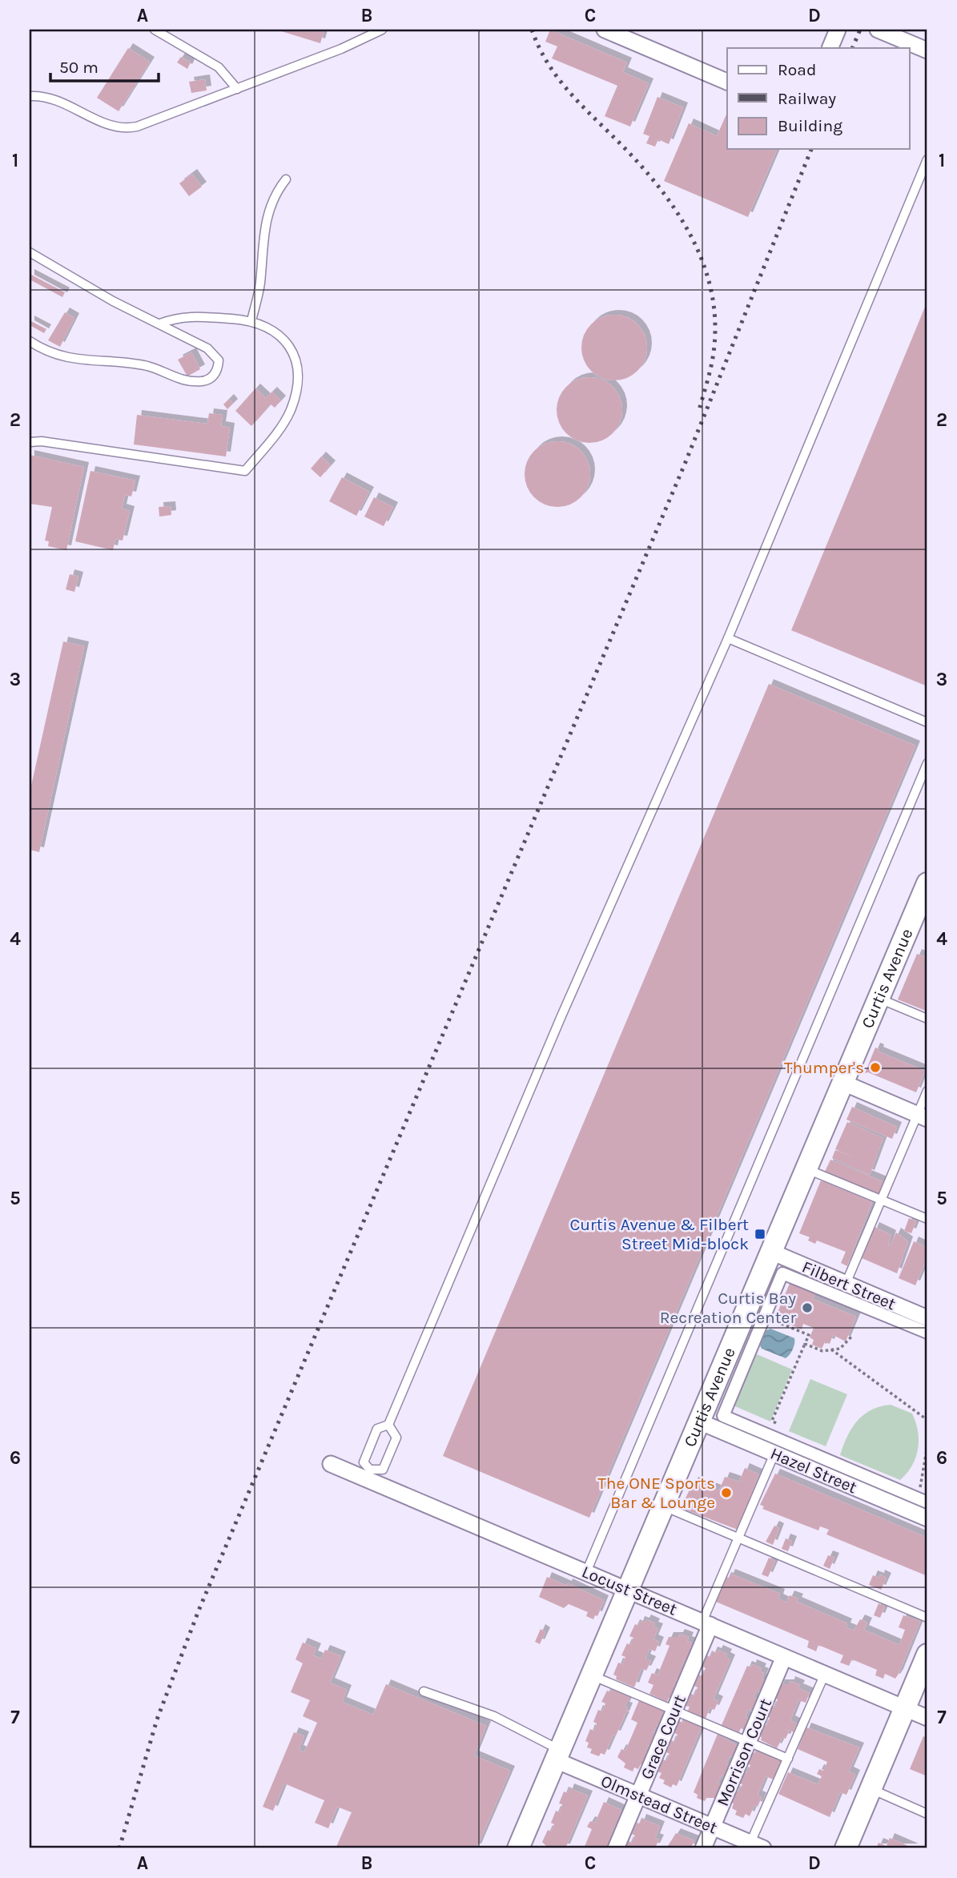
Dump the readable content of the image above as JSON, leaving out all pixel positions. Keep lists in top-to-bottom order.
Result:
{
  "streets": {
    "main road": ["Curtis Avenue"],
    "street": [
      "Filbert Street",
      "Hazel Street",
      "Locust Street",
      "Grace Court",
      "Morrison Court",
      "Olmstead Street"
    ]
  },
  "crossings": [
    ["Curtis Avenue", "Filbert Street"],
    ["Curtis Avenue", "Hazel Street"],
    ["Curtis Avenue", "Locust Street"],
    ["Curtis Avenue", "Olmstead Street"],
    ["Locust Street", "Grace Court"],
    ["Locust Street", "Morrison Court"],
    ["Grace Court", "Olmstead Street"],
    ["Morrison Court", "Olmstead Street"]
  ],
  "places": {
    "other": ["Thumper's", "Curtis Bay Recreation Center", "The ONE Sports Bar & Lounge"],
    "transit": ["Curtis Avenue & Filbert Street Mid-block"]
  },
  "legend": ["Road", "Railway", "Building"],
  "scale_bar": "50 m",
  "grid": {
    "columns": [
      "A",
      "B",
      "C",
      "D"
    ],
    "rows": [
      "1",
      "2",
      "3",
      "4",
      "5",
      "6",
      "7"
    ]
  }
}
